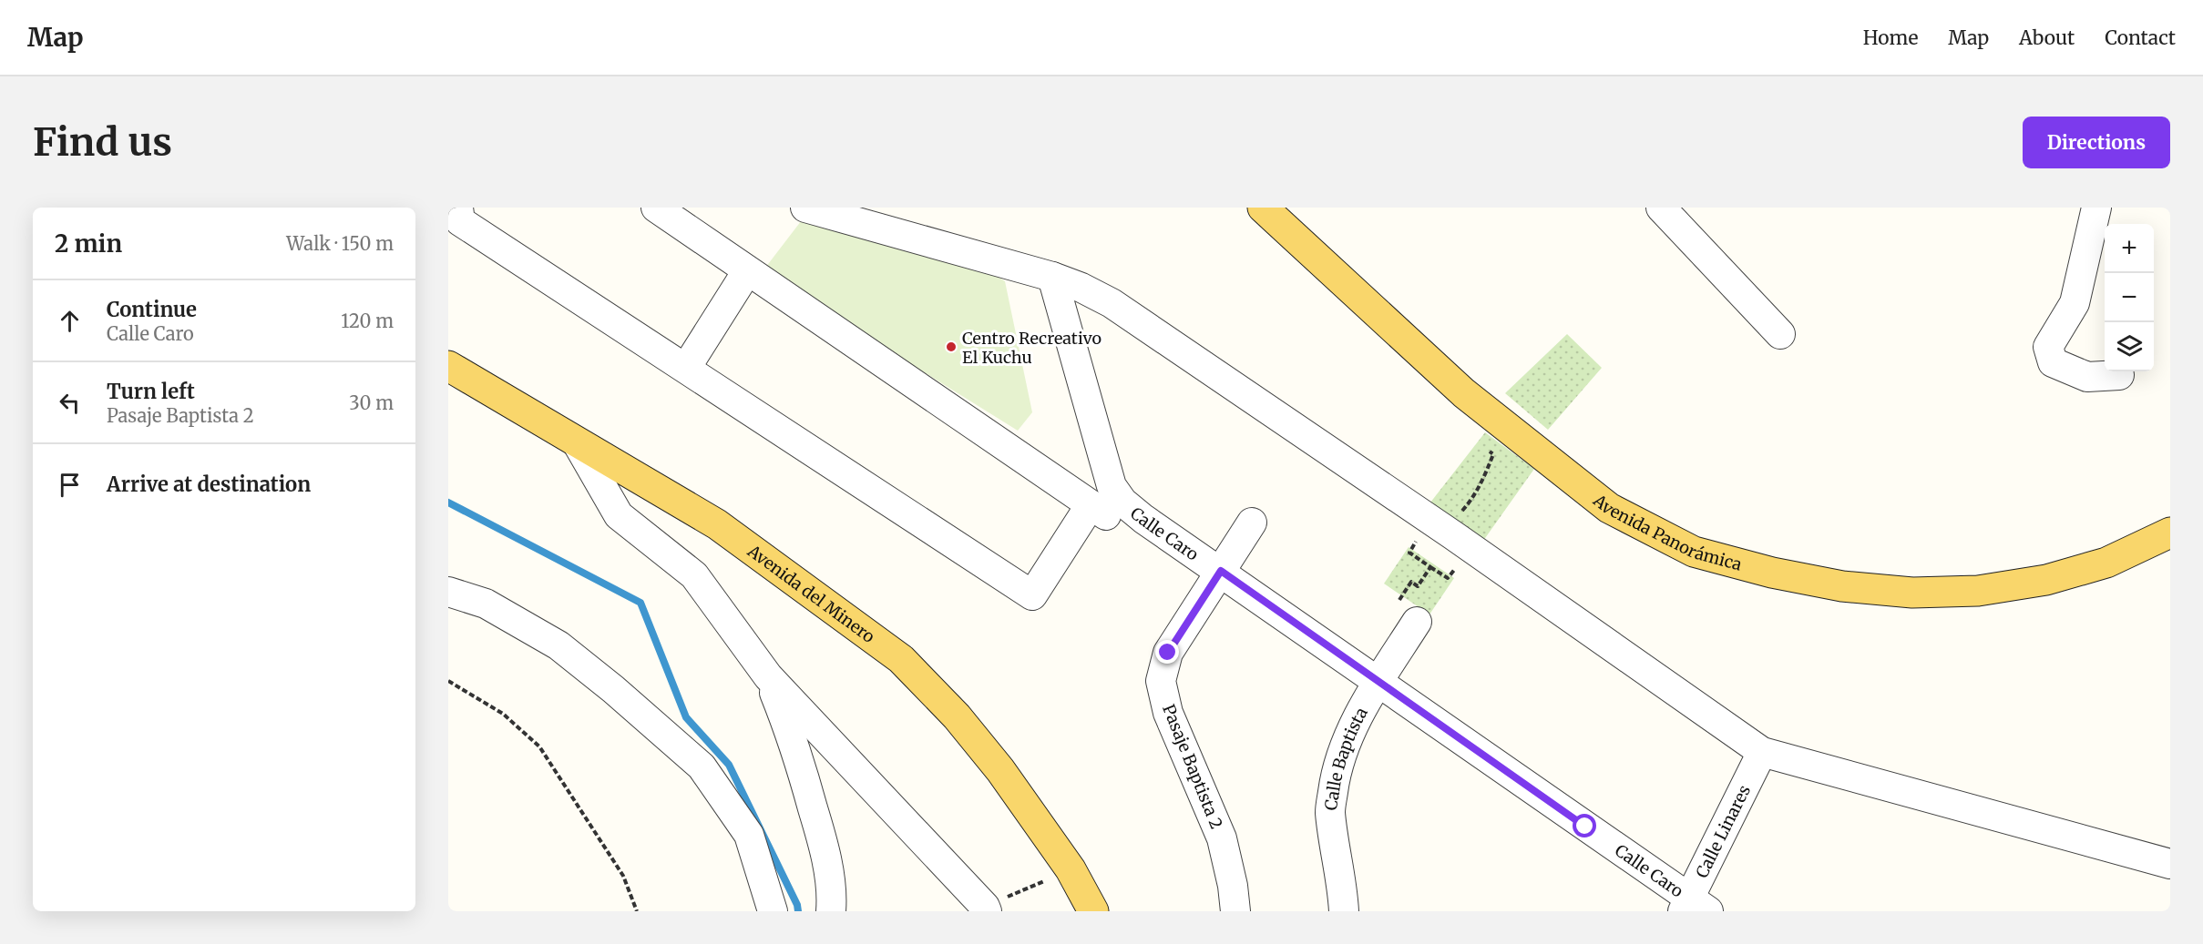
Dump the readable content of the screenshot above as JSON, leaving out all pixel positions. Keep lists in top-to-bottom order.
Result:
{
  "streets": {
    "main road": ["Avenida Panorámica", "Avenida del Minero"],
    "street": [
      "Calle Caro",
      "Calle Baptista",
      "Pasaje Baptista 2",
      "Calle Linares"
    ]
  },
  "crossings": [
    ["Calle Caro", "Calle Baptista"],
    ["Calle Caro", "Pasaje Baptista 2"],
    ["Calle Caro", "Calle Linares"]
  ],
  "places": ["Centro Recreativo El Kuchu"],
  "page": {
    "header": "Map",
    "nav": [
      "Home",
      "Map",
      "About",
      "Contact"
    ],
    "buttons": "Directions",
    "title": "Find us",
    "heading": ["2 min", "Walk · 150 m"],
    "map_buttons": ["+", "−"],
    "list": [
      ["Continue", "Calle Caro", "120 m"],
      ["Turn left", "Pasaje Baptista 2", "30 m"],
      "Arrive at destination"
    ]
  }
}
